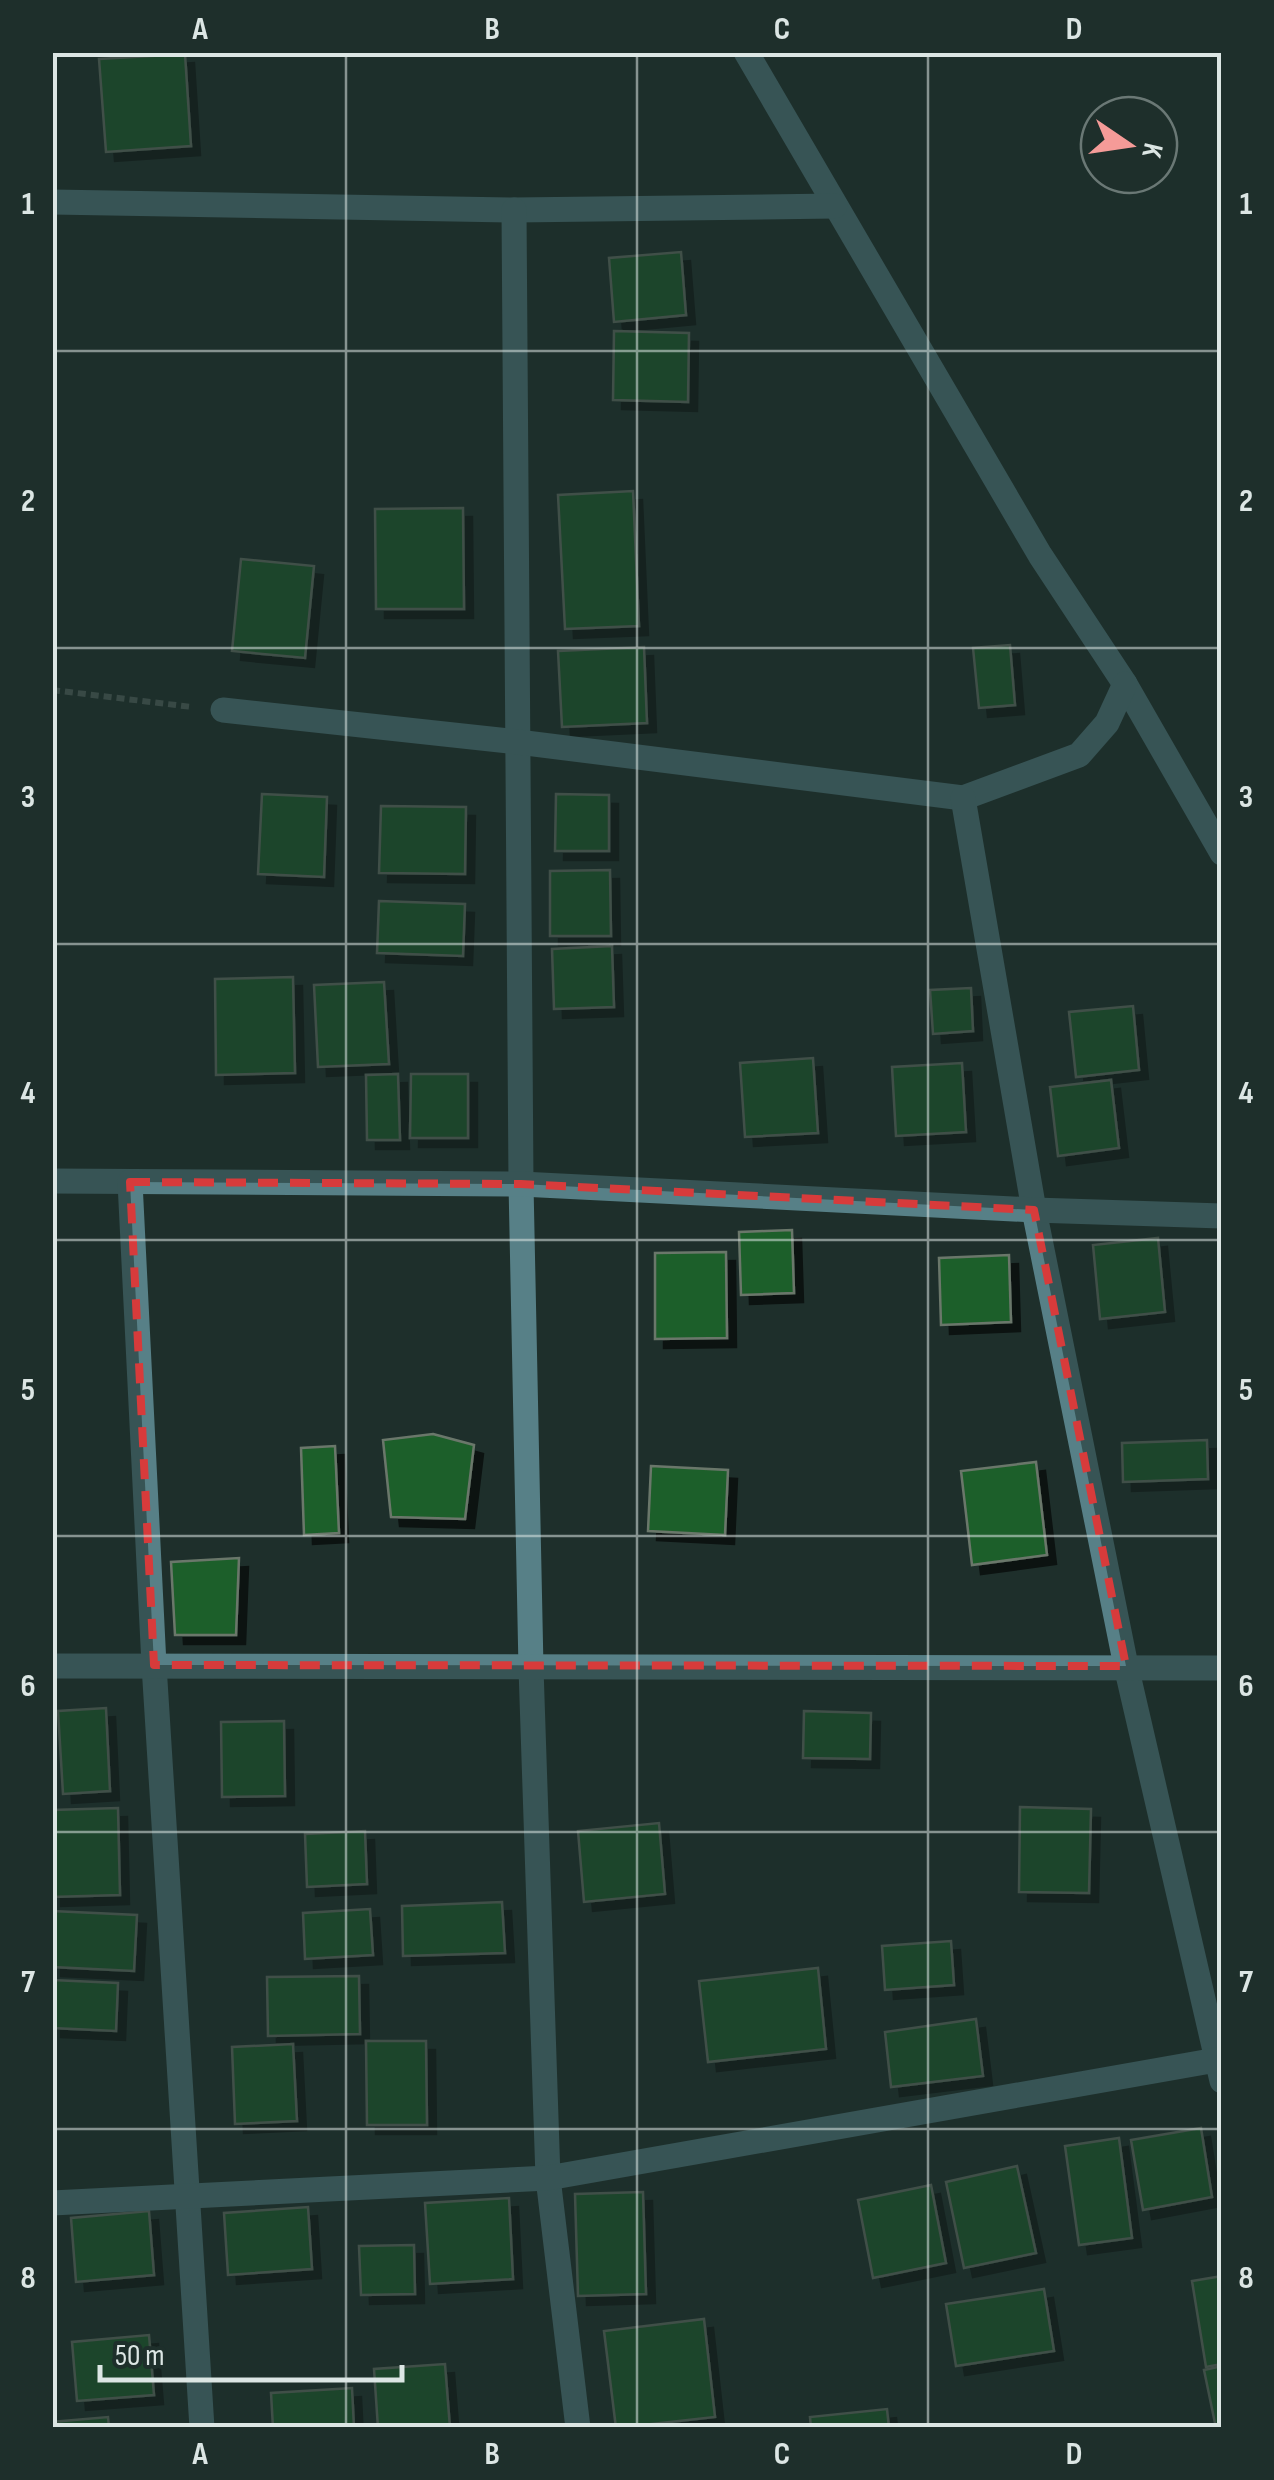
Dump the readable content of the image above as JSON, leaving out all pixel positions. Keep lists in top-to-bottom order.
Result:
{
  "scale_bar": "50 m",
  "north": "right",
  "grid": {
    "columns": [
      "A",
      "B",
      "C",
      "D"
    ],
    "rows": [
      "1",
      "2",
      "3",
      "4",
      "5",
      "6",
      "7",
      "8"
    ]
  }
}
